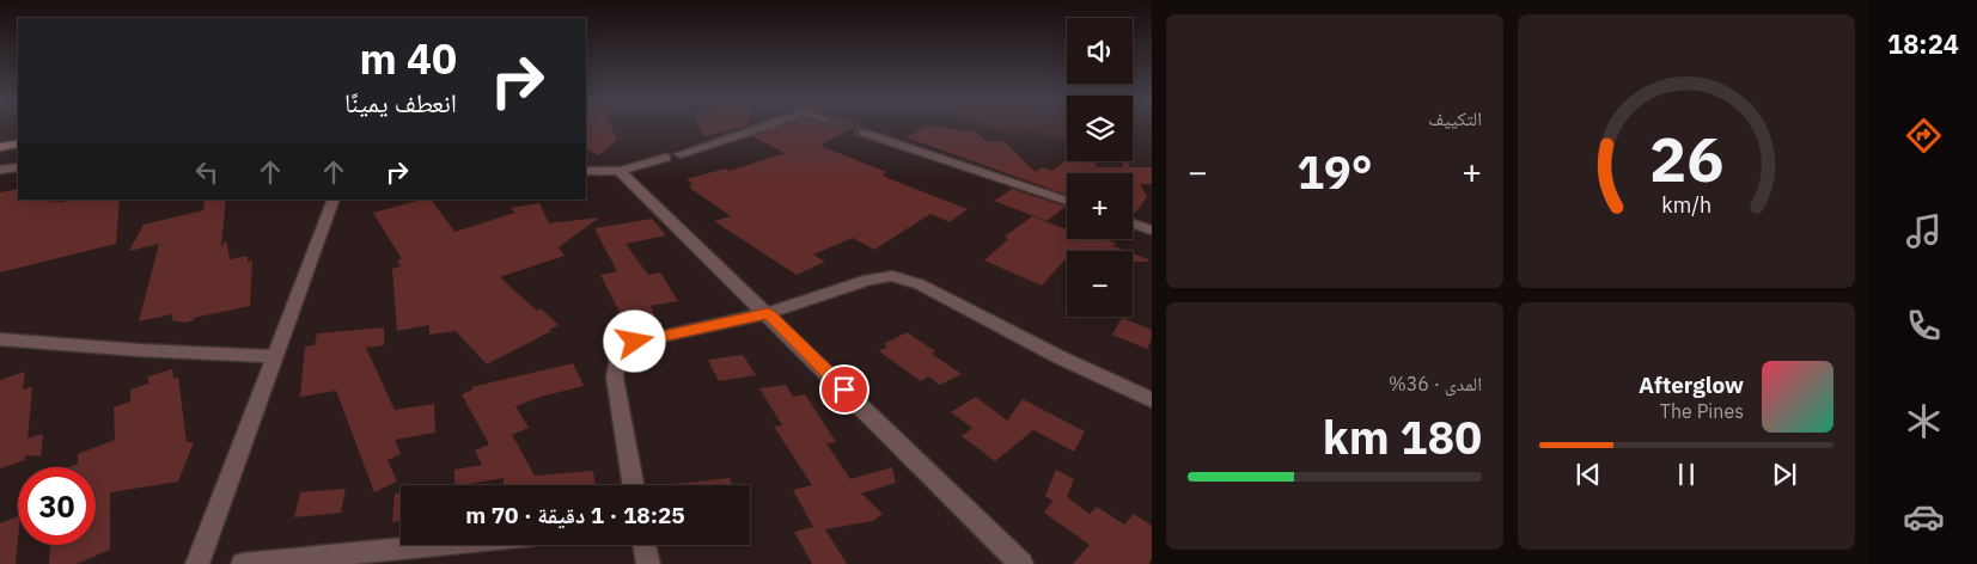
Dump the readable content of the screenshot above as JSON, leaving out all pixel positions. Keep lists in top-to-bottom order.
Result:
{
  "page": {
    "tabs": "18:24",
    "tile": [
      "التكييف",
      ["المدى · 36%", "180 km"]
    ],
    "map_buttons": ["+", "−"],
    "turn": ["40 m", "انعطف يمينًا"],
    "heat": ["−", "19°", "+"],
    "song": ["Afterglow", "The Pines"],
    "limit": "30",
    "trip": "18:25 · 1 دقيقة · 70 m",
    "gauge": ["26", "km/h"]
  }
}
